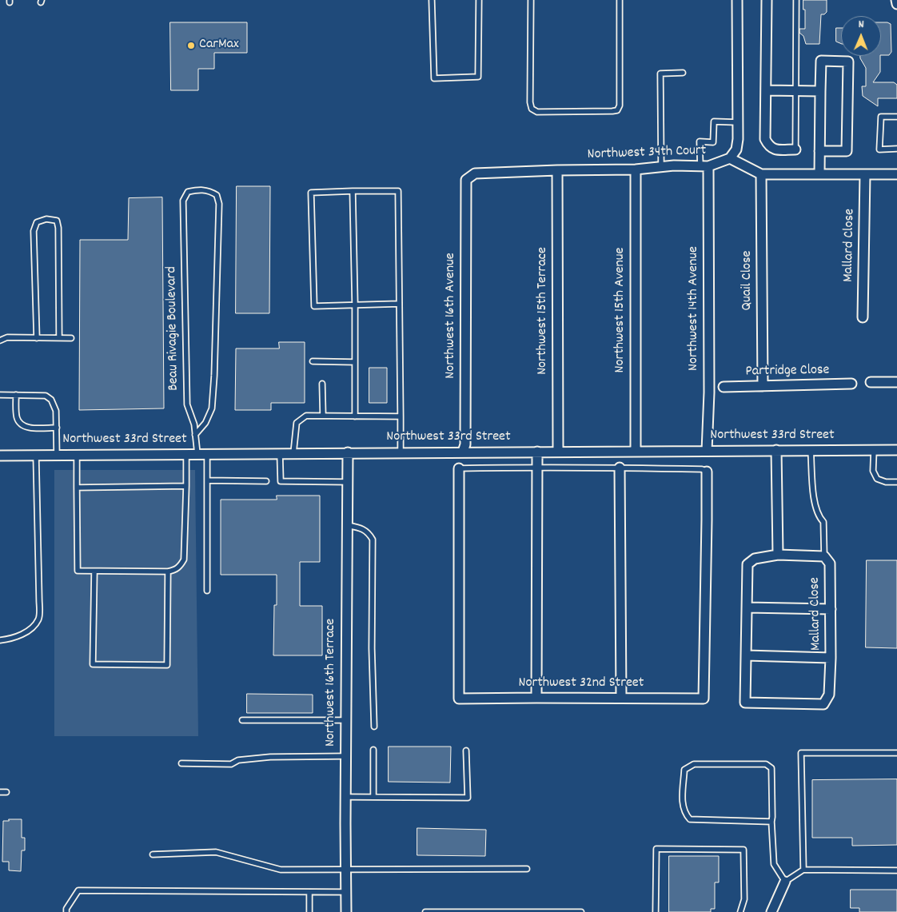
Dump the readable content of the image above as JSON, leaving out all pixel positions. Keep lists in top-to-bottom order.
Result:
{
  "streets": {
    "street": [
      "Northwest 34th Court",
      "Mallard Close",
      "Quail Close",
      "Northwest 14th Avenue",
      "Northwest 15th Avenue",
      "Northwest 15th Terrace",
      "Northwest 16th Avenue",
      "Partridge Close",
      "Northwest 33rd Street",
      "Northwest 16th Terrace",
      "Northwest 32nd Street"
    ],
    "lane": ["Beau Rivagie Boulevard"]
  },
  "crossings": [
    ["Northwest 34th Court", "Northwest 14th Avenue"],
    ["Northwest 34th Court", "Northwest 15th Avenue"],
    ["Northwest 34th Court", "Northwest 15th Terrace"],
    ["Northwest 34th Court", "Northwest 16th Avenue"],
    ["Quail Close", "Partridge Close"],
    ["Northwest 14th Avenue", "Northwest 33rd Street"],
    ["Northwest 15th Avenue", "Northwest 33rd Street"],
    ["Northwest 15th Terrace", "Northwest 33rd Street"],
    ["Northwest 16th Avenue", "Northwest 33rd Street"],
    ["Beau Rivagie Boulevard", "Northwest 33rd Street"],
    ["Northwest 33rd Street", "Northwest 16th Terrace"]
  ],
  "places": ["CarMax"],
  "north": "top"
}
